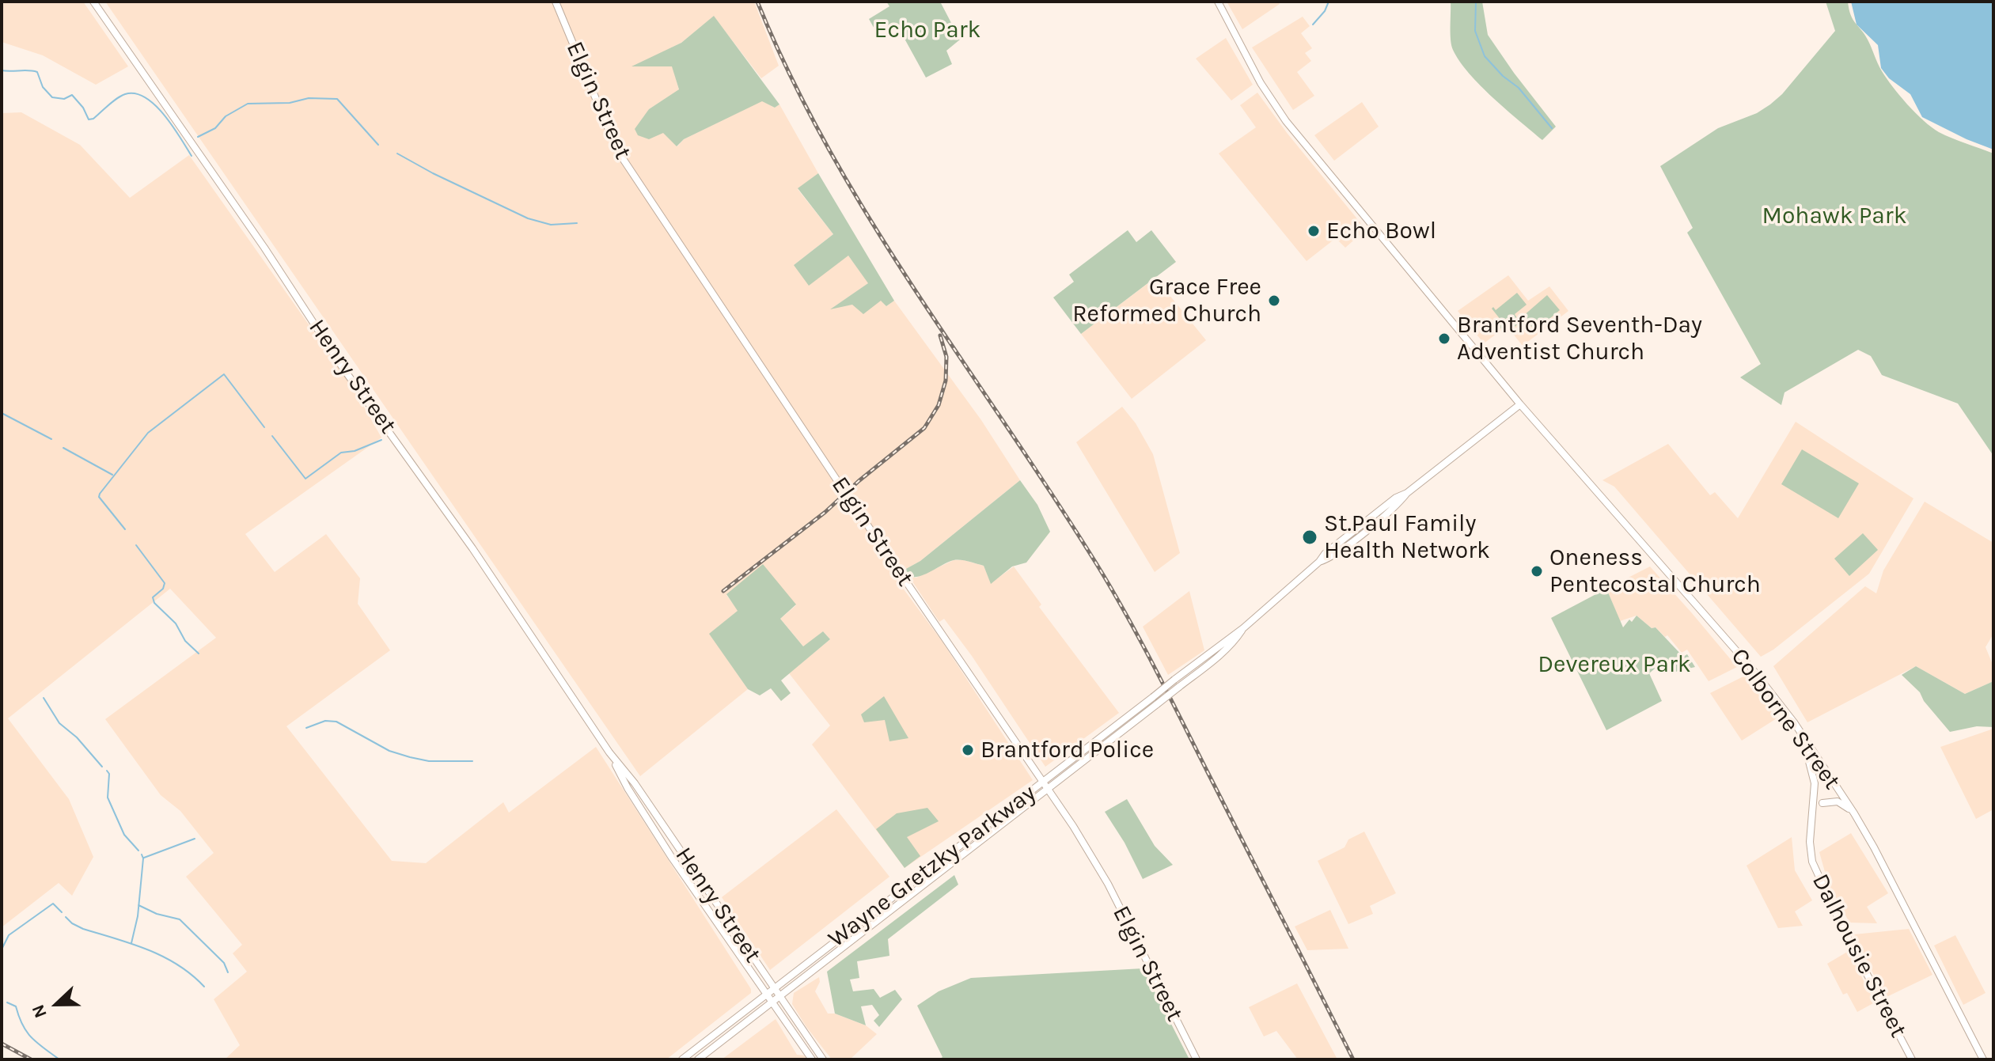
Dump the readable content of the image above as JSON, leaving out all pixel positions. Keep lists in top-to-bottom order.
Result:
{
  "streets": {
    "main road": [
      "Elgin Street",
      "Henry Street",
      "Colborne Street",
      "Wayne Gretzky Parkway",
      "Dalhousie Street"
    ]
  },
  "crossings": [
    ["Elgin Street", "Wayne Gretzky Parkway"],
    ["Henry Street", "Wayne Gretzky Parkway"],
    ["Colborne Street", "Wayne Gretzky Parkway"],
    ["Colborne Street", "Dalhousie Street"]
  ],
  "parks": ["Echo Park", "Mohawk Park", "Devereux Park"],
  "places": [
    "Echo Bowl",
    "Grace Free Reformed Church",
    "Brantford Seventh-Day Adventist Church",
    "St.Paul Family Health Network",
    "Oneness Pentecostal Church",
    "Brantford Police"
  ],
  "north": "left"
}
